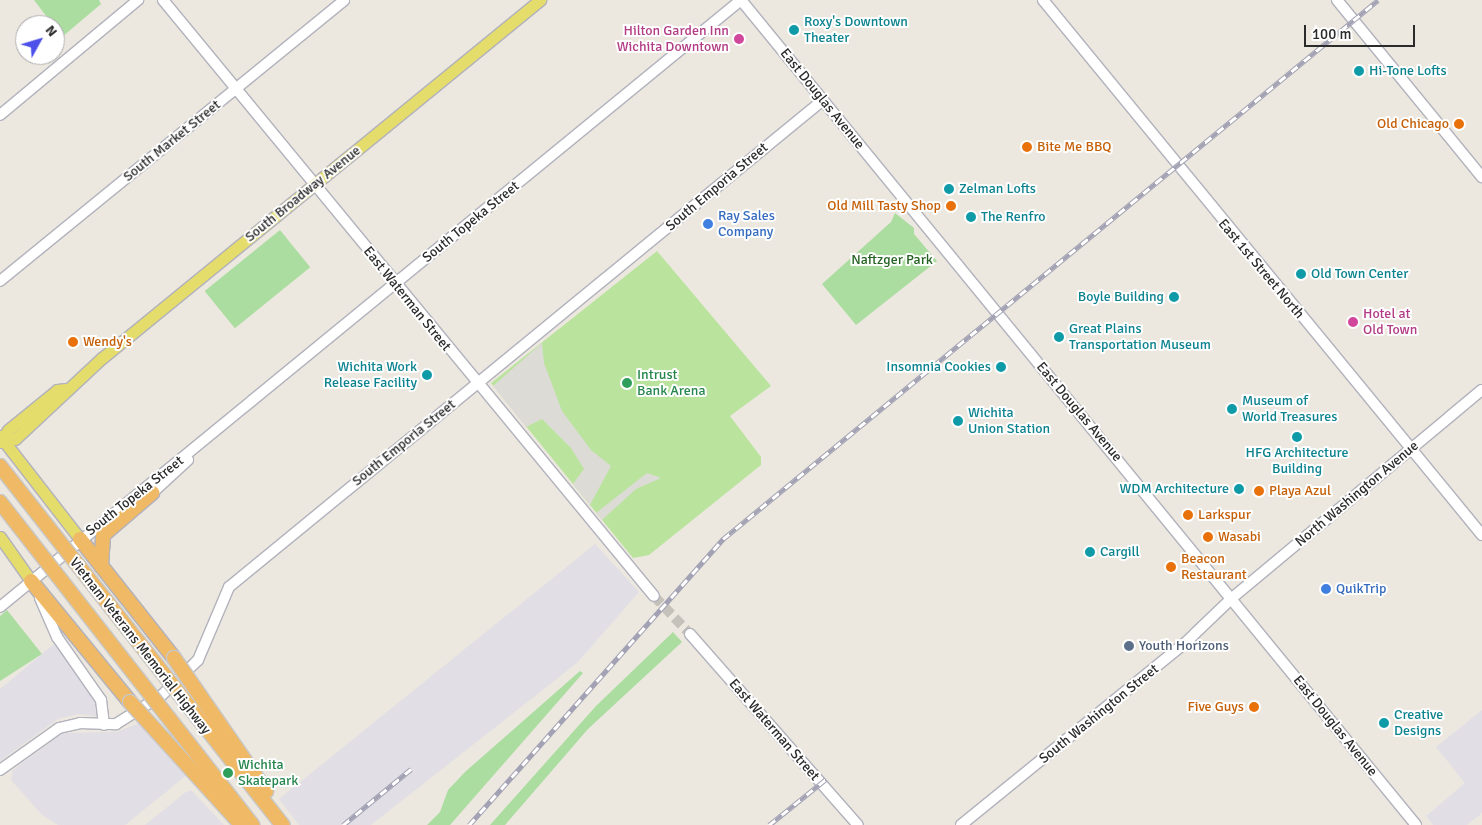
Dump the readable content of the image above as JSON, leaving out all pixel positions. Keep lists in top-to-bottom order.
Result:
{
  "streets": {
    "highway": ["Vietnam Veterans Memorial Highway"],
    "main road": ["South Broadway Avenue"],
    "street": [
      "East Douglas Avenue",
      "South Market Street",
      "South Emporia Street",
      "South Topeka Street",
      "East 1st Street North",
      "East Waterman Street",
      "North Washington Avenue",
      "South Washington Street"
    ]
  },
  "crossings": [
    ["East Douglas Avenue", "South Emporia Street"],
    ["East Douglas Avenue", "South Topeka Street"],
    ["East Douglas Avenue", "North Washington Avenue"],
    ["East Douglas Avenue", "South Washington Street"],
    ["South Market Street", "East Waterman Street"],
    ["South Emporia Street", "East Waterman Street"],
    ["South Broadway Avenue", "East Waterman Street"],
    ["South Topeka Street", "East Waterman Street"],
    ["East 1st Street North", "North Washington Avenue"],
    ["North Washington Avenue", "South Washington Street"]
  ],
  "parks": ["Naftzger Park"],
  "places": [
    "Roxy's Downtown Theater",
    "Hilton Garden Inn Wichita Downtown",
    "Hi-Tone Lofts",
    "Old Chicago",
    "Bite Me BBQ",
    "Zelman Lofts",
    "Old Mill Tasty Shop",
    "The Renfro",
    "Ray Sales Company",
    "Old Town Center",
    "Boyle Building",
    "Hotel at Old Town",
    "Great Plains Transportation Museum",
    "Wendy's",
    "Insomnia Cookies",
    "Wichita Work Release Facility",
    "Intrust Bank Arena",
    "Museum of World Treasures",
    "Wichita Union Station",
    "HFG Architecture Building",
    "WDM Architecture",
    "Playa Azul",
    "Larkspur",
    "Wasabi",
    "Cargill",
    "Beacon Restaurant",
    "QuikTrip",
    "Youth Horizons",
    "Five Guys",
    "Creative Designs",
    "Wichita Skatepark"
  ],
  "scale_bar": "100 m",
  "north": "top right"
}
